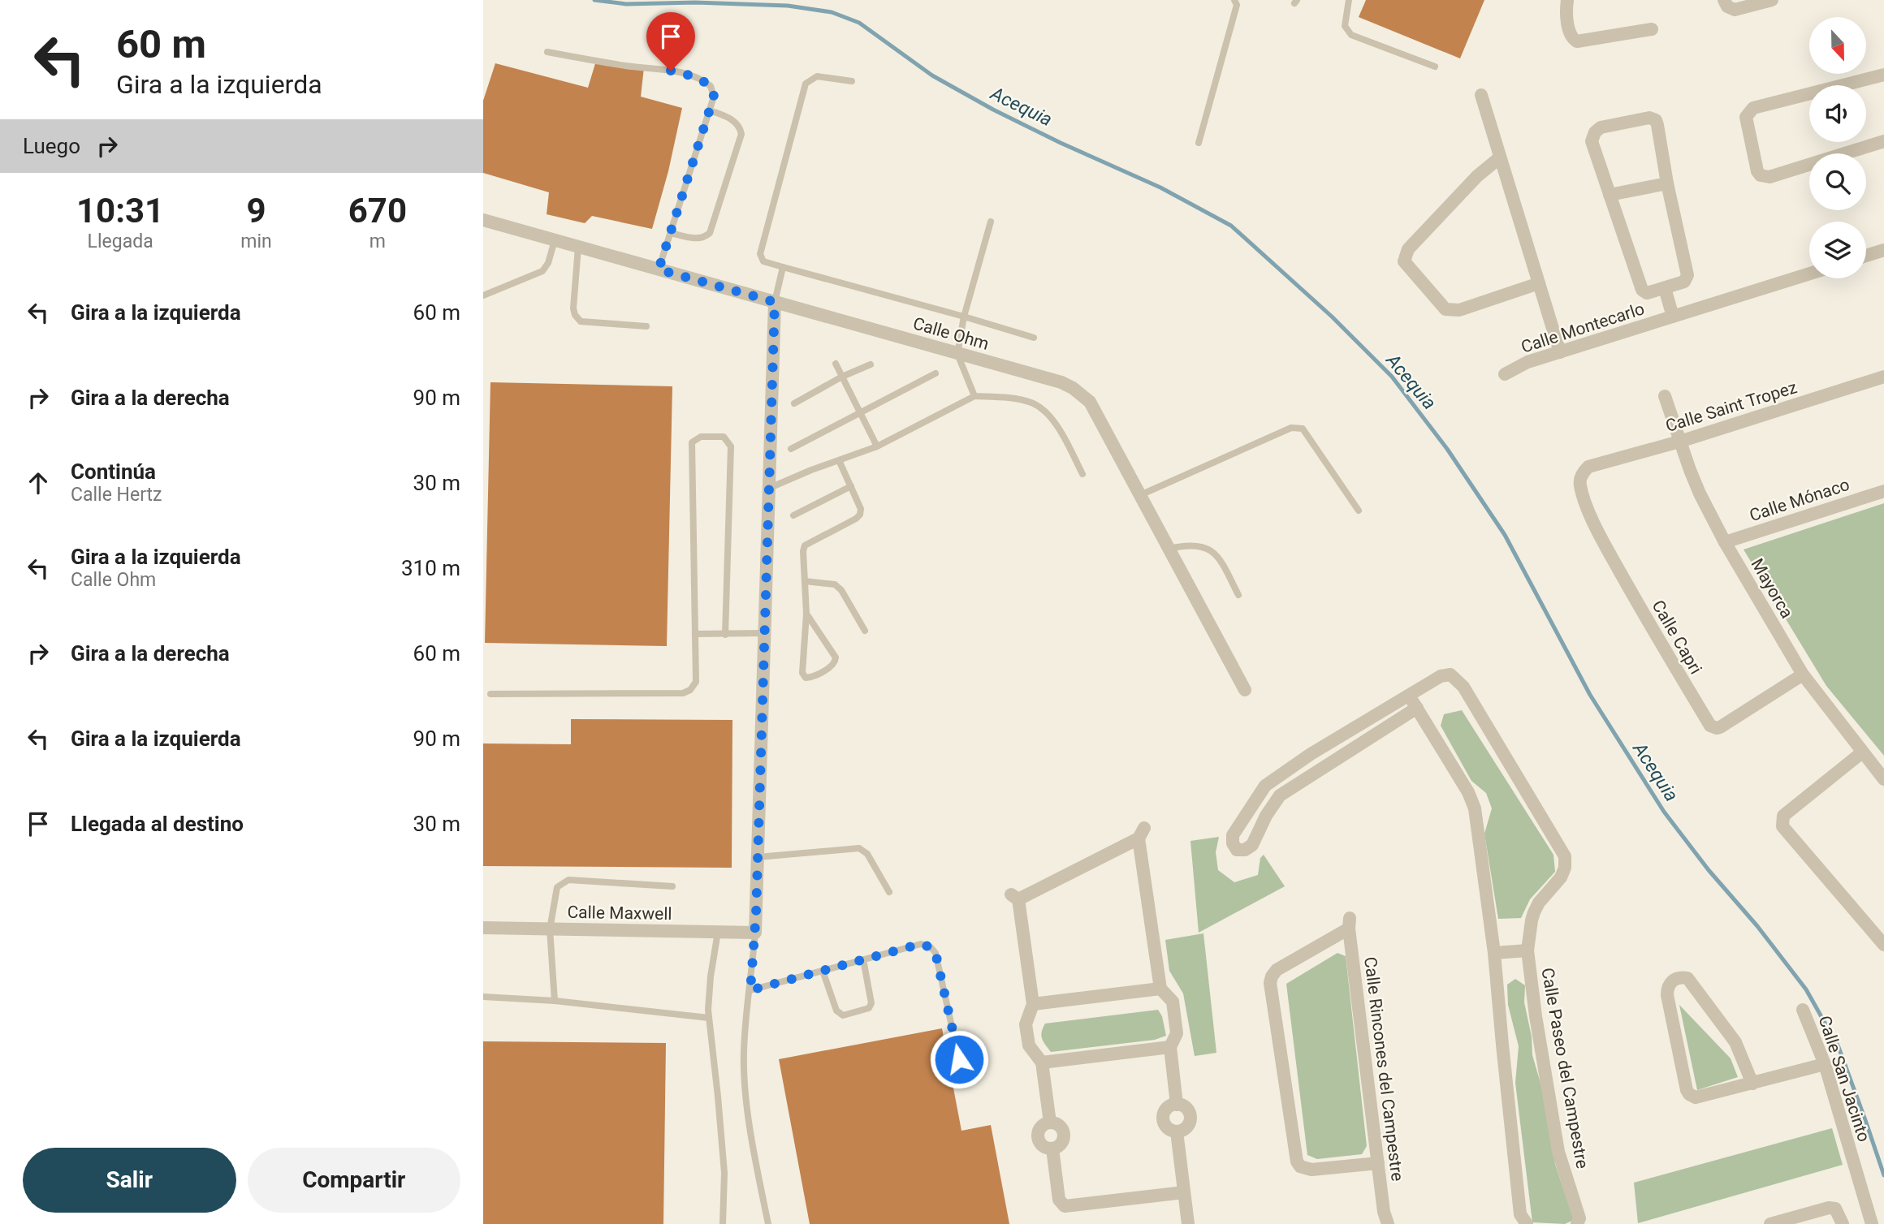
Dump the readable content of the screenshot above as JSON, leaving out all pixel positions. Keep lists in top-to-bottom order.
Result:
{
  "streets": {
    "street": [
      "Calle Montecarlo",
      "Calle Ohm",
      "Calle Saint Tropez",
      "Calle Mónaco",
      "Mayorca",
      "Calle Capri",
      "Calle Maxwell",
      "Calle Paseo del Campestre",
      "Calle Rincones del Campestre",
      "Calle San Jacinto"
    ]
  },
  "crossings": [
    ["Calle Saint Tropez", "Mayorca"],
    ["Calle Saint Tropez", "Calle Capri"],
    ["Calle Mónaco", "Mayorca"],
    ["Mayorca", "Calle Capri"]
  ],
  "water": ["Acequia"],
  "north": "bottom",
  "page": {
    "turn": ["60 m", "Gira a la izquierda"],
    "then": "Luego",
    "eta": [
      "10:31",
      "Llegada",
      "9",
      "min",
      "670",
      "m"
    ],
    "list": [
      {
        "name": "Gira a la izquierda",
        "value": "60 m"
      },
      {
        "name": "Gira a la derecha",
        "value": "90 m"
      },
      {
        "name": "Continúa",
        "note": "Calle Hertz",
        "value": "30 m"
      },
      {
        "name": "Gira a la izquierda",
        "note": "Calle Ohm",
        "value": "310 m"
      },
      {
        "name": "Gira a la derecha",
        "value": "60 m"
      },
      {
        "name": "Gira a la izquierda",
        "value": "90 m"
      },
      {
        "name": "Llegada al destino",
        "value": "30 m"
      }
    ],
    "buttons": ["Salir", "Compartir"]
  }
}
